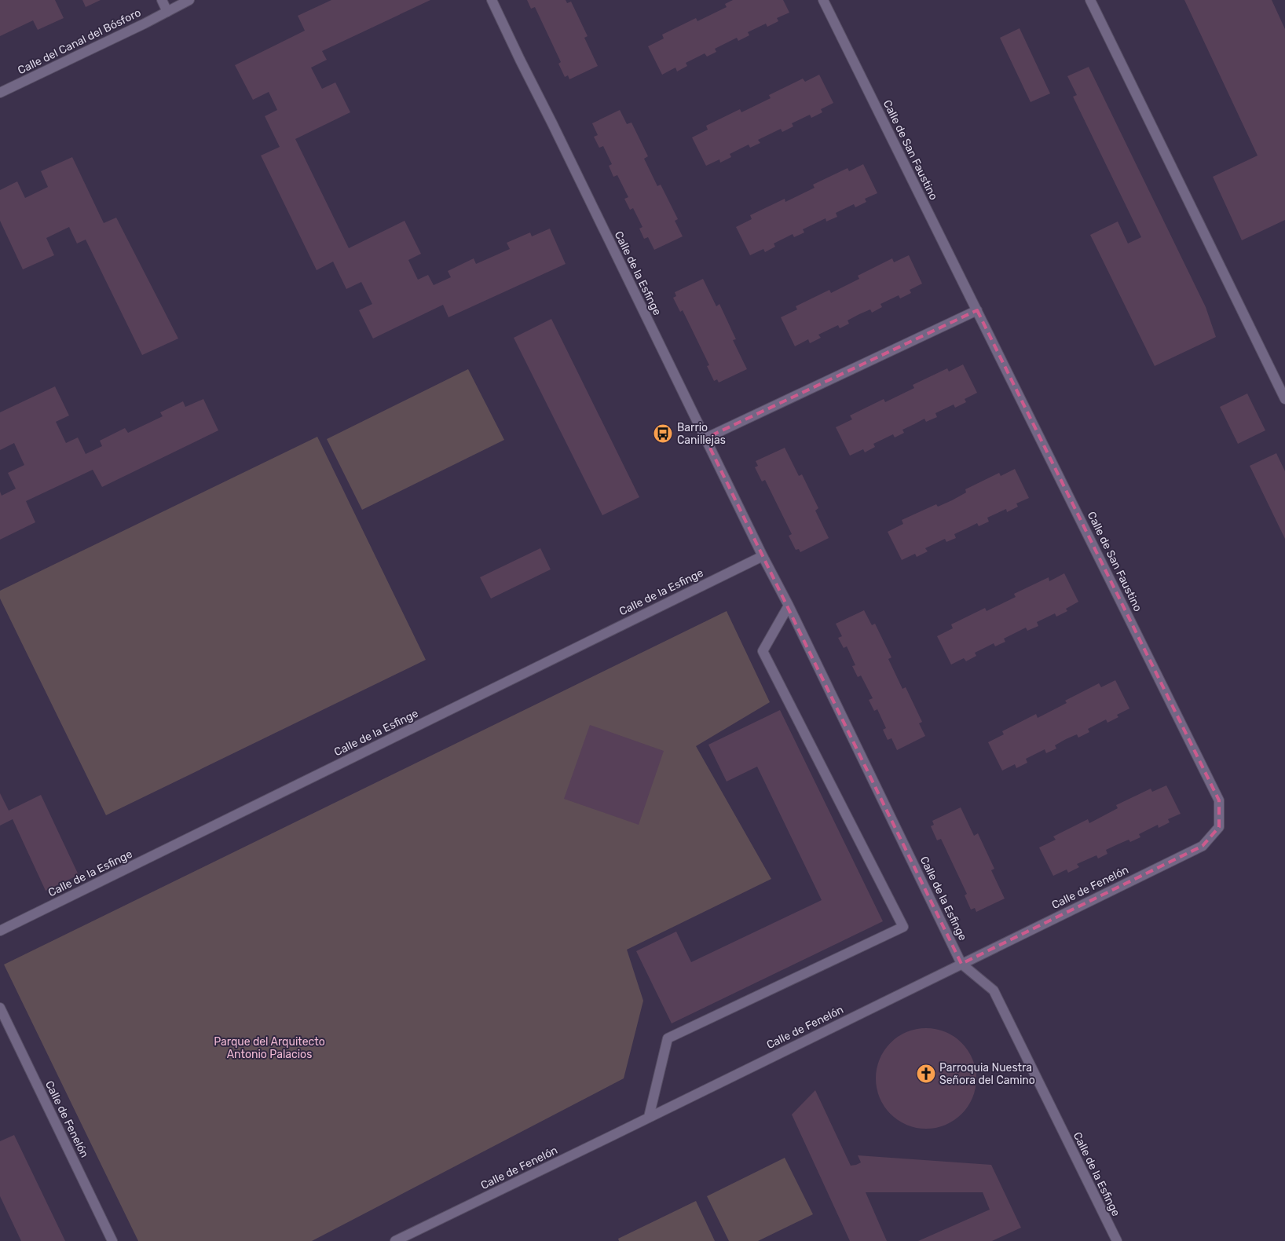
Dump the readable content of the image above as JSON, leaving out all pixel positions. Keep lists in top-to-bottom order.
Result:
{
  "streets": {
    "street": [
      "Calle del Canal del Bósforo",
      "Calle de San Faustino",
      "Calle de la Esfinge",
      "Calle de Fenelón"
    ]
  },
  "crossings": [
    ["Calle de San Faustino", "Calle de Fenelón"],
    ["Calle de la Esfinge", "Calle de Fenelón"]
  ],
  "parks": ["Parque del Arquitecto Antonio Palacios"],
  "places": {
    "bus stop": ["Barrio Canillejas"],
    "church": ["Parroquia Nuestra Señora del Camino"]
  }
}
